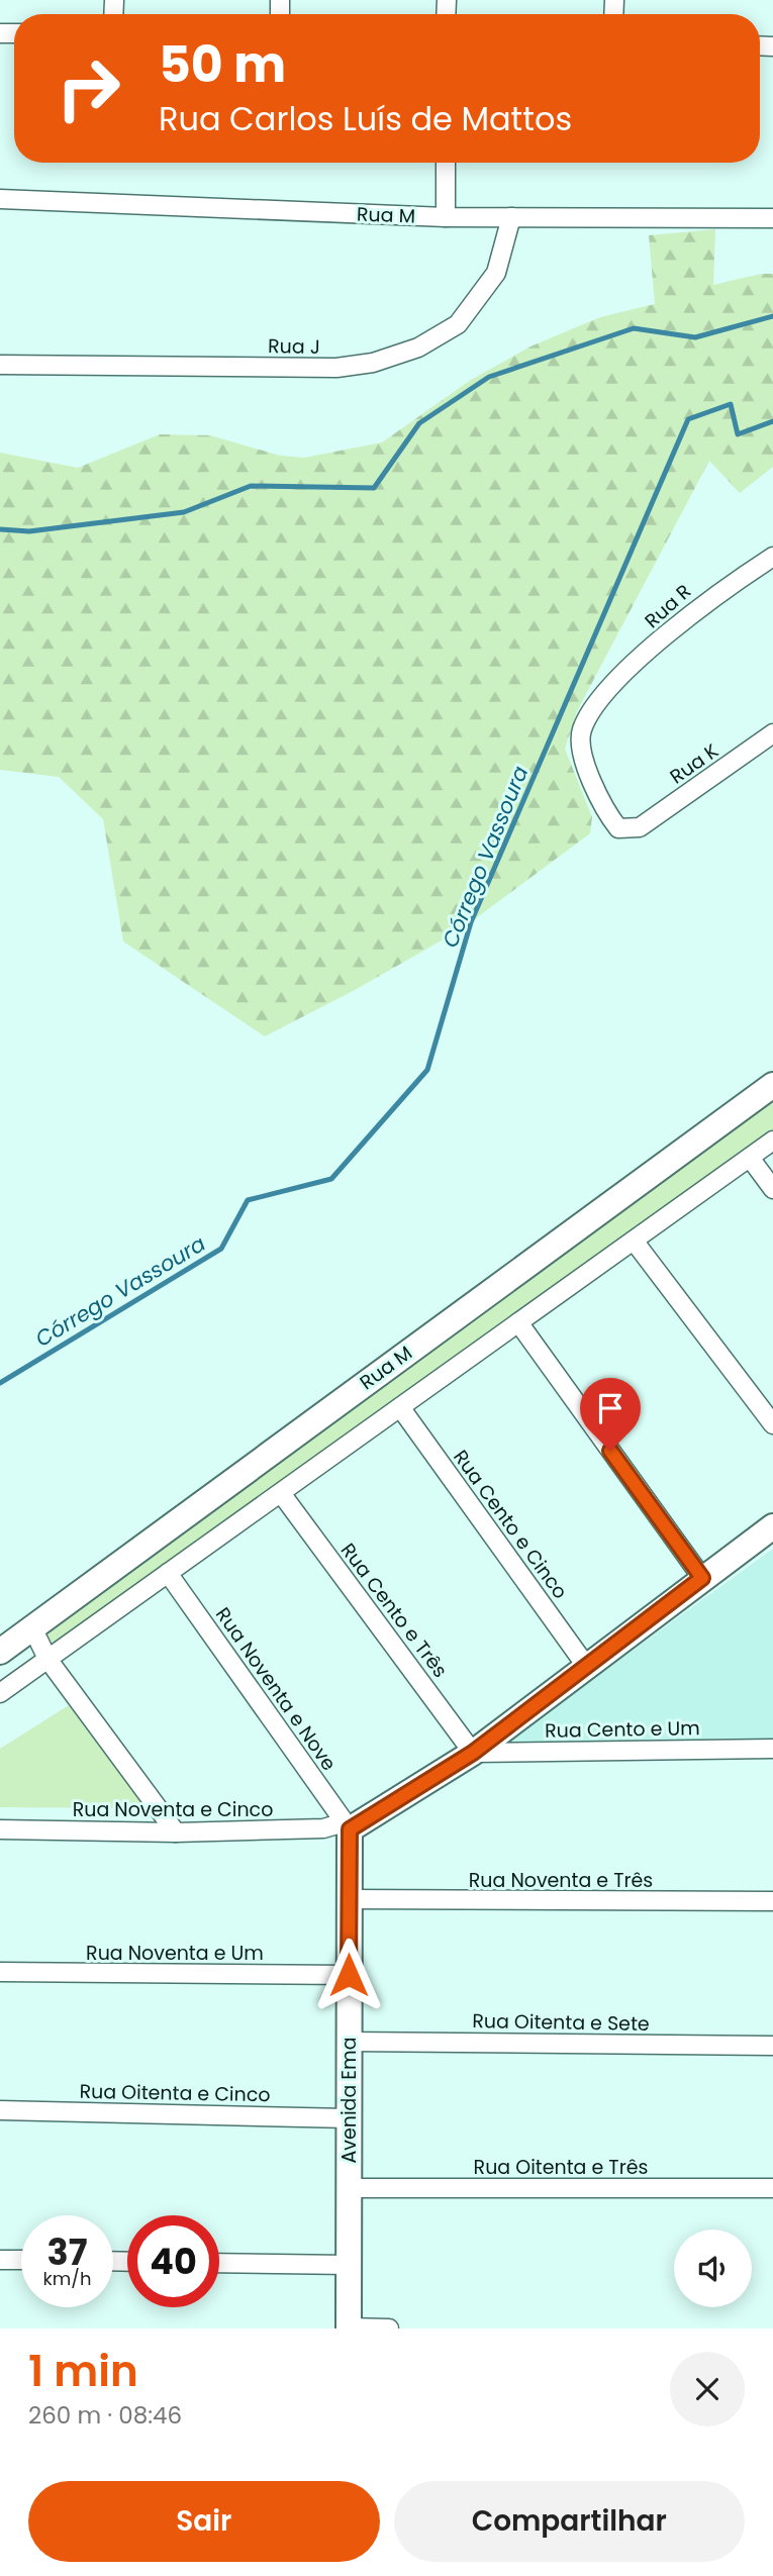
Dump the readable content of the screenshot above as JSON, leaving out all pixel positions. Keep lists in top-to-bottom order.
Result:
{
  "streets": {
    "street": [
      "Rua M",
      "Rua J",
      "Rua R",
      "Rua K",
      "Rua Cento e Cinco",
      "Rua Cento e Três",
      "Rua Noventa e Nove",
      "Rua Cento e Um",
      "Rua Noventa e Cinco",
      "Rua Noventa e Três",
      "Rua Noventa e Um",
      "Rua Oitenta e Sete",
      "Rua Oitenta e Cinco",
      "Avenida Ema",
      "Rua Oitenta e Três"
    ]
  },
  "crossings": [
    ["Rua M", "Rua J"],
    ["Rua M", "Rua Cento e Cinco"],
    ["Rua M", "Rua Cento e Três"],
    ["Rua M", "Rua Noventa e Nove"],
    ["Rua R", "Rua K"],
    ["Rua Cento e Três", "Rua Cento e Um"],
    ["Rua Noventa e Nove", "Rua Noventa e Cinco"],
    ["Rua Noventa e Nove", "Avenida Ema"],
    ["Rua Noventa e Cinco", "Avenida Ema"],
    ["Rua Noventa e Três", "Avenida Ema"],
    ["Rua Noventa e Um", "Avenida Ema"],
    ["Rua Oitenta e Sete", "Avenida Ema"],
    ["Rua Oitenta e Cinco", "Avenida Ema"],
    ["Avenida Ema", "Rua Oitenta e Três"]
  ],
  "water": ["Córrego Vassoura"],
  "page": {
    "turn": ["50 m", "Rua Carlos Luís de Mattos"],
    "speed": "37 km/h",
    "limit": "40",
    "heading": ["1 min", "260 m · 08:46"],
    "buttons": ["Sair", "Compartilhar"]
  }
}
